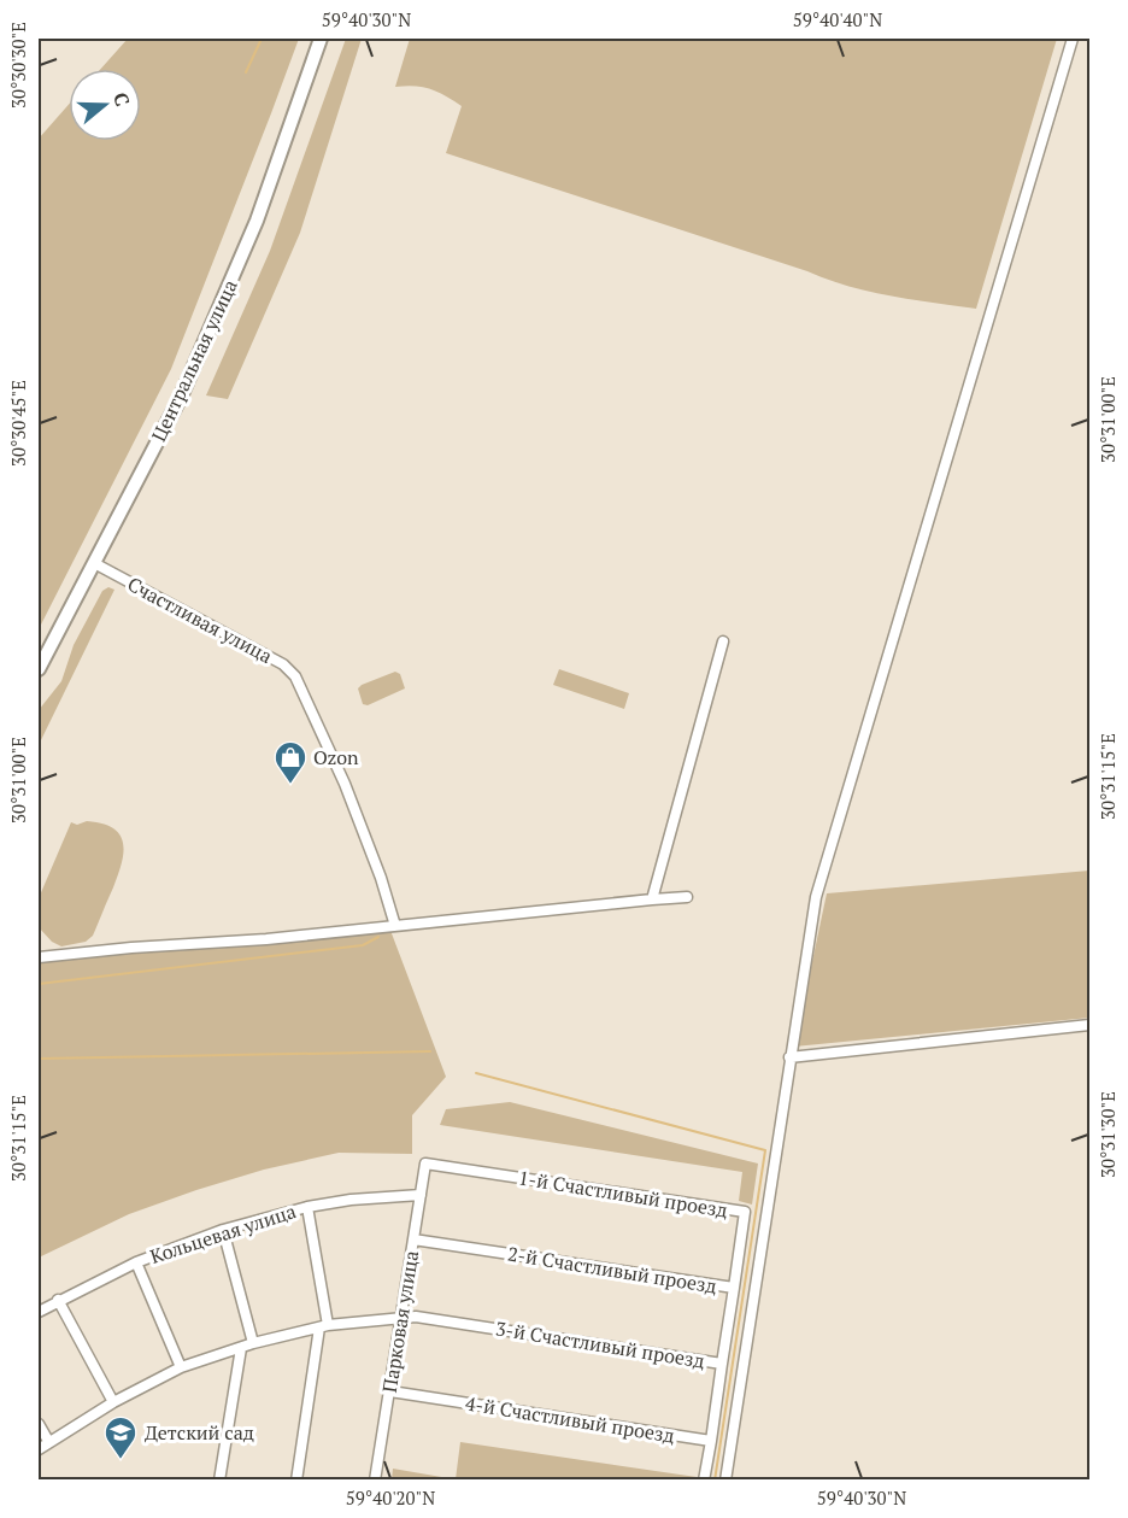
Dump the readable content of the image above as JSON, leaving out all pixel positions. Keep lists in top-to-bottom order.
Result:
{
  "streets": {
    "main road": ["Центральная улица"],
    "street": [
      "Счастливая улица",
      "1-й Счастливый проезд",
      "Кольцевая улица",
      "2-й Счастливый проезд",
      "Парковая улица",
      "3-й Счастливый проезд",
      "4-й Счастливый проезд"
    ]
  },
  "crossings": [
    ["Центральная улица", "Счастливая улица"],
    ["1-й Счастливый проезд", "2-й Счастливый проезд"],
    ["1-й Счастливый проезд", "Парковая улица"],
    ["Кольцевая улица", "Парковая улица"],
    ["2-й Счастливый проезд", "Парковая улица"],
    ["2-й Счастливый проезд", "3-й Счастливый проезд"],
    ["Парковая улица", "3-й Счастливый проезд"],
    ["Парковая улица", "4-й Счастливый проезд"],
    ["3-й Счастливый проезд", "4-й Счастливый проезд"]
  ],
  "places": {
    "shop": ["Ozon"],
    "school or university": ["Детский сад"]
  },
  "north": "right",
  "coordinates": [
    "59°40'30\"N",
    "59°40'40\"N",
    "30°30'30\"E",
    "30°31'00\"E",
    "30°30'45\"E",
    "30°31'15\"E",
    "30°31'30\"E",
    "59°40'20\"N"
  ]
}
